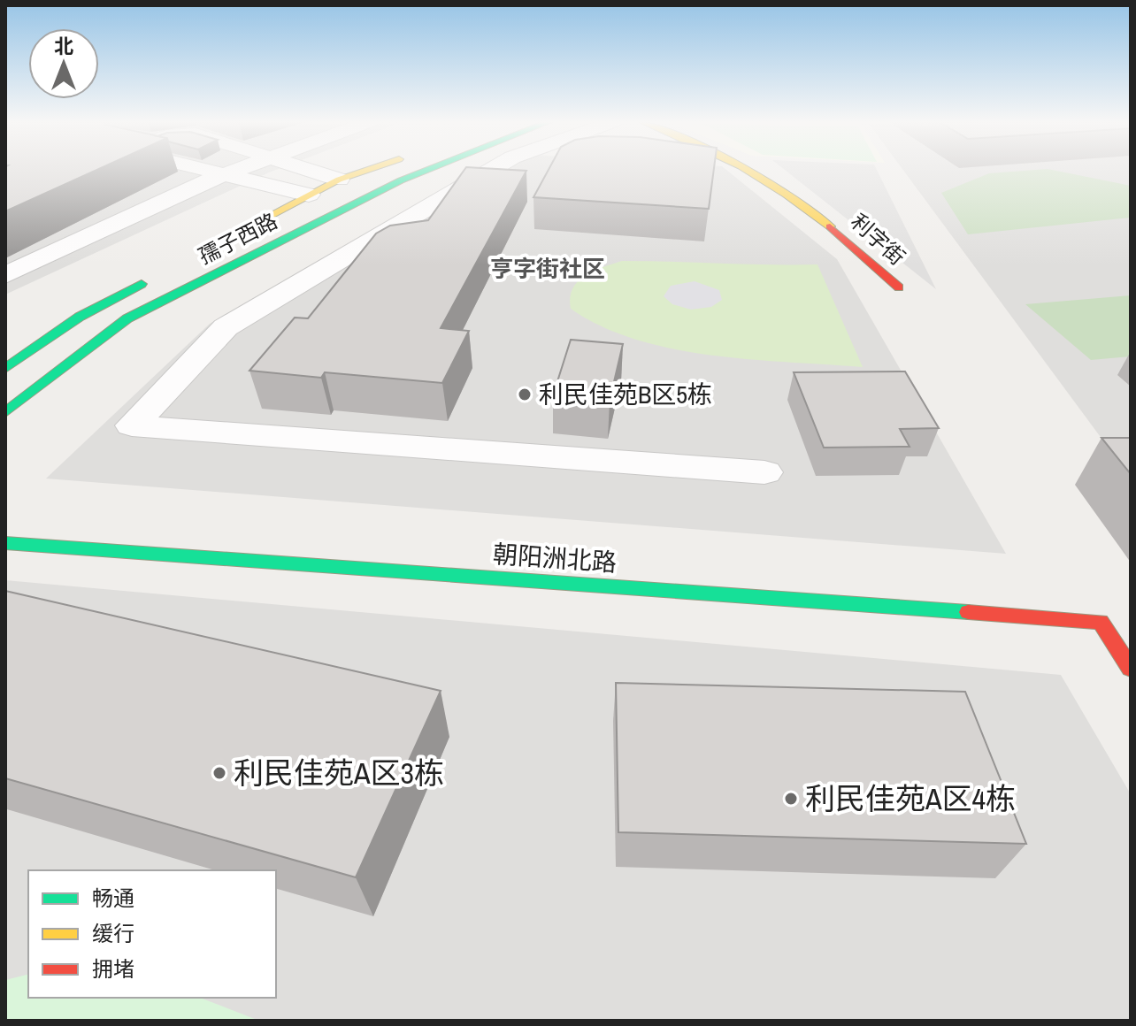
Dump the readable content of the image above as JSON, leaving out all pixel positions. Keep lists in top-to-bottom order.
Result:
{
  "streets": {
    "main road": ["孺子西路", "利字街", "朝阳洲北路"]
  },
  "districts": ["亨字街社区"],
  "places": ["利民佳苑B区5栋", "利民佳苑A区3栋", "利民佳苑A区4栋"],
  "legend": ["畅通", "缓行", "拥堵"],
  "north": "top"
}
